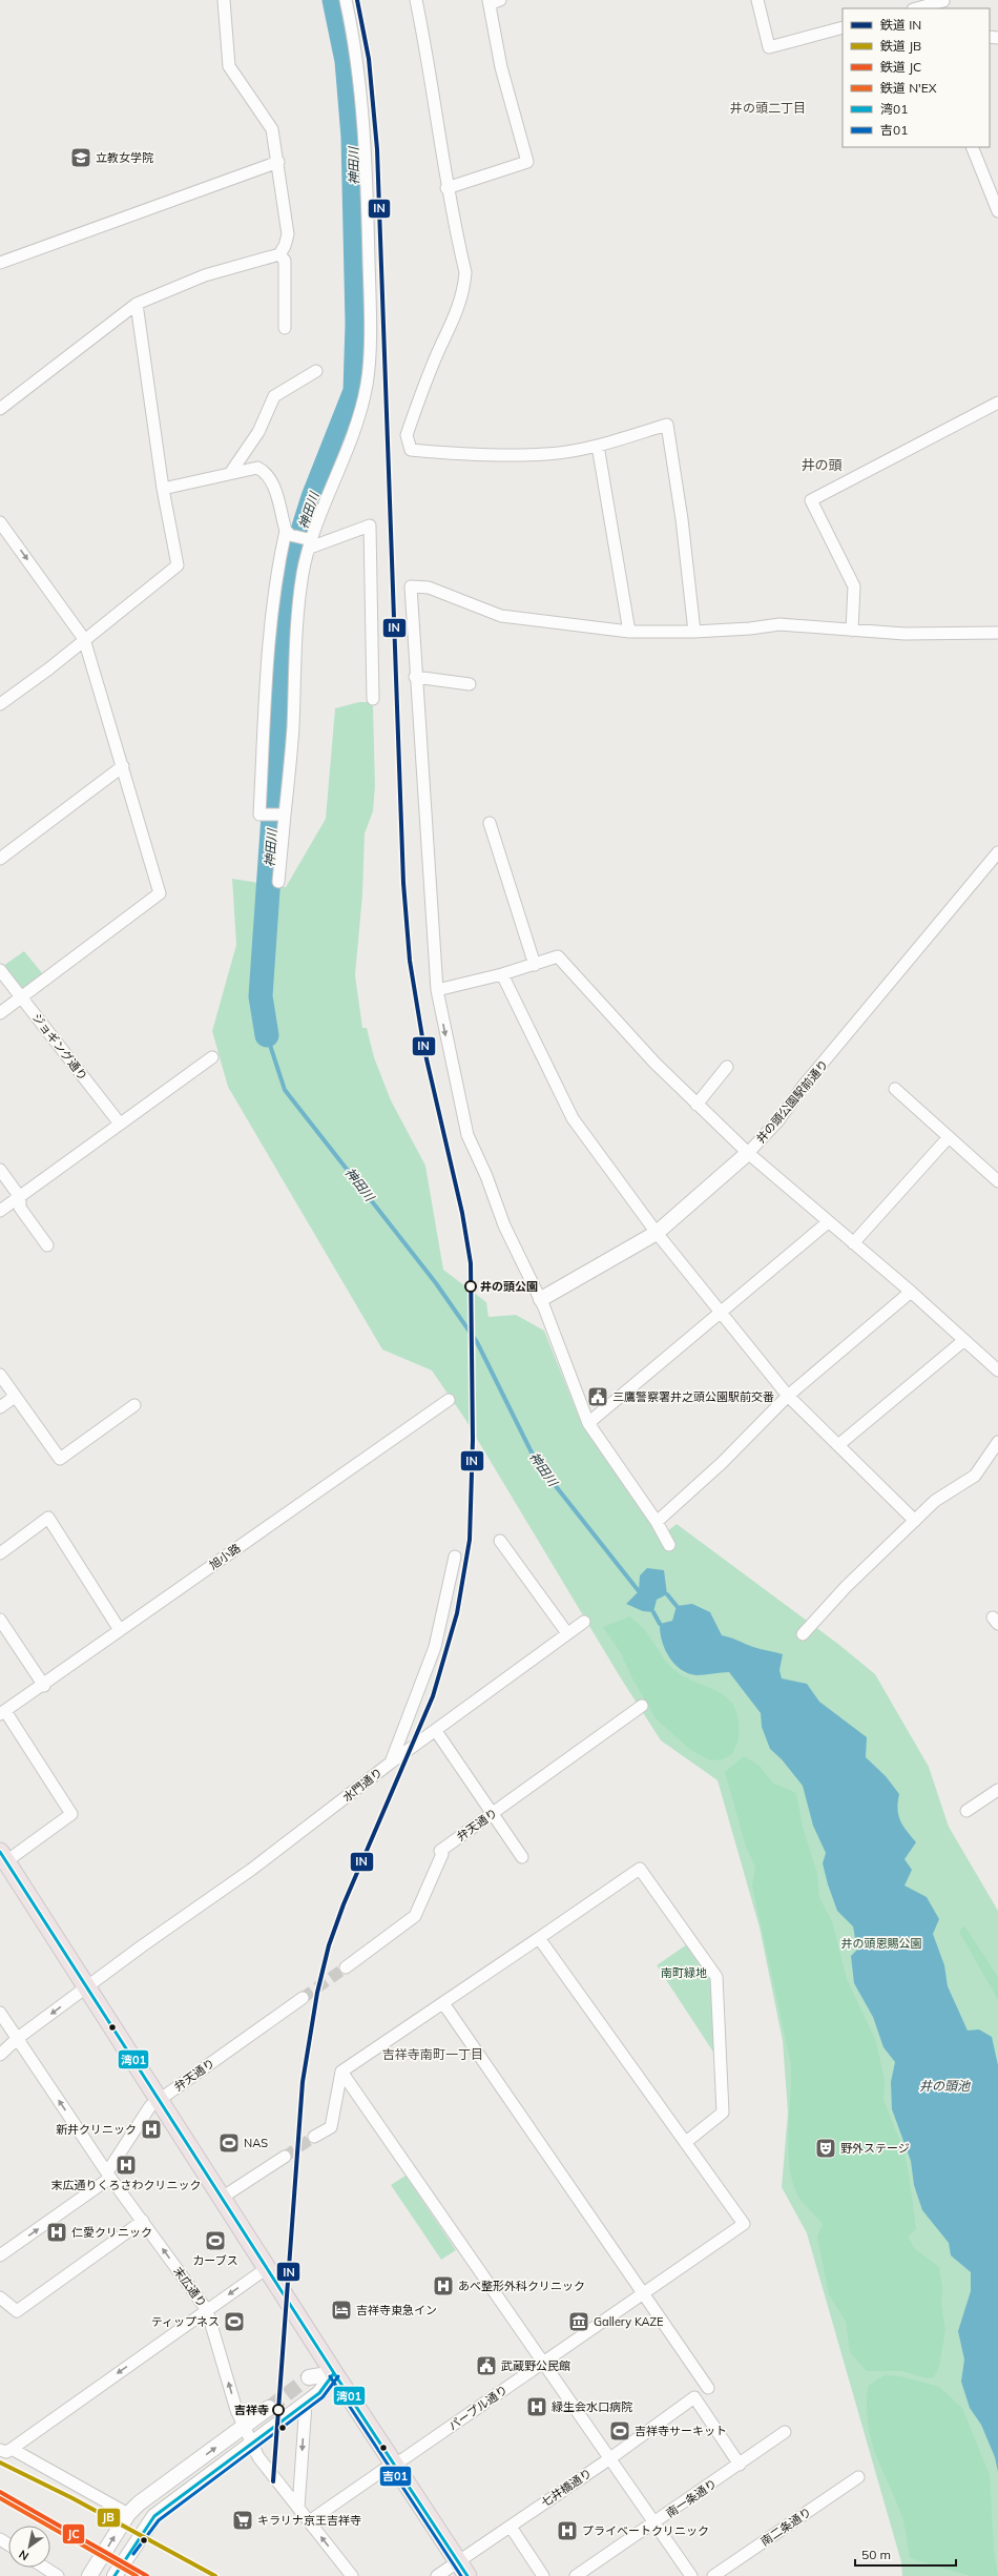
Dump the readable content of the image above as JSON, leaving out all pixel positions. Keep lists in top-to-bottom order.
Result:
{
  "streets": {
    "street": [
      "ジョギング通り",
      "井の頭公園駅前通り",
      "旭小路",
      "水門通り",
      "弁天通り",
      "末広通り",
      "パープル通り",
      "七井橋通り",
      "南一条通り",
      "南二条通り"
    ]
  },
  "crossings": [
    ["水門通り", "末広通り"],
    ["弁天通り", "末広通り"],
    ["七井橋通り", "南一条通り"]
  ],
  "one_way": ["末広通り"],
  "districts": ["井の頭二丁目", "井の頭", "吉祥寺南町一丁目"],
  "water": ["神田川", "井の頭池"],
  "parks": ["井の頭恩賜公園", "南町緑地"],
  "places": {
    "school or university": ["立教女学院"],
    "other": ["井の頭公園", "吉祥寺"],
    "public building": ["三鷹警察署井之頭公園駅前交番", "武蔵野公民館"],
    "hospital": [
      "新井クリニック",
      "末広通りくろさわクリニック",
      "仁愛クリニック",
      "あべ整形外科クリニック",
      "緑生会水口病院",
      "プライベートクリニック"
    ],
    "sports": [
      "NAS",
      "カーブス",
      "ティップネス",
      "吉祥寺サーキット"
    ],
    "theatre": ["野外ステージ"],
    "hotel": ["吉祥寺東急イン"],
    "museum": ["Gallery KAZE"],
    "supermarket": ["キラリナ京王吉祥寺"]
  },
  "lines": [
    "rail line IN",
    "transit line 湾01",
    "transit line 吉01",
    "rail line JB",
    "rail line JC",
    "rail line N'EX"
  ],
  "legend": [
    "鉄道 IN",
    "鉄道 JB",
    "鉄道 JC",
    "鉄道 N'EX",
    "湾01",
    "吉01"
  ],
  "scale_bar": "50 m",
  "north": "bottom left"
}
